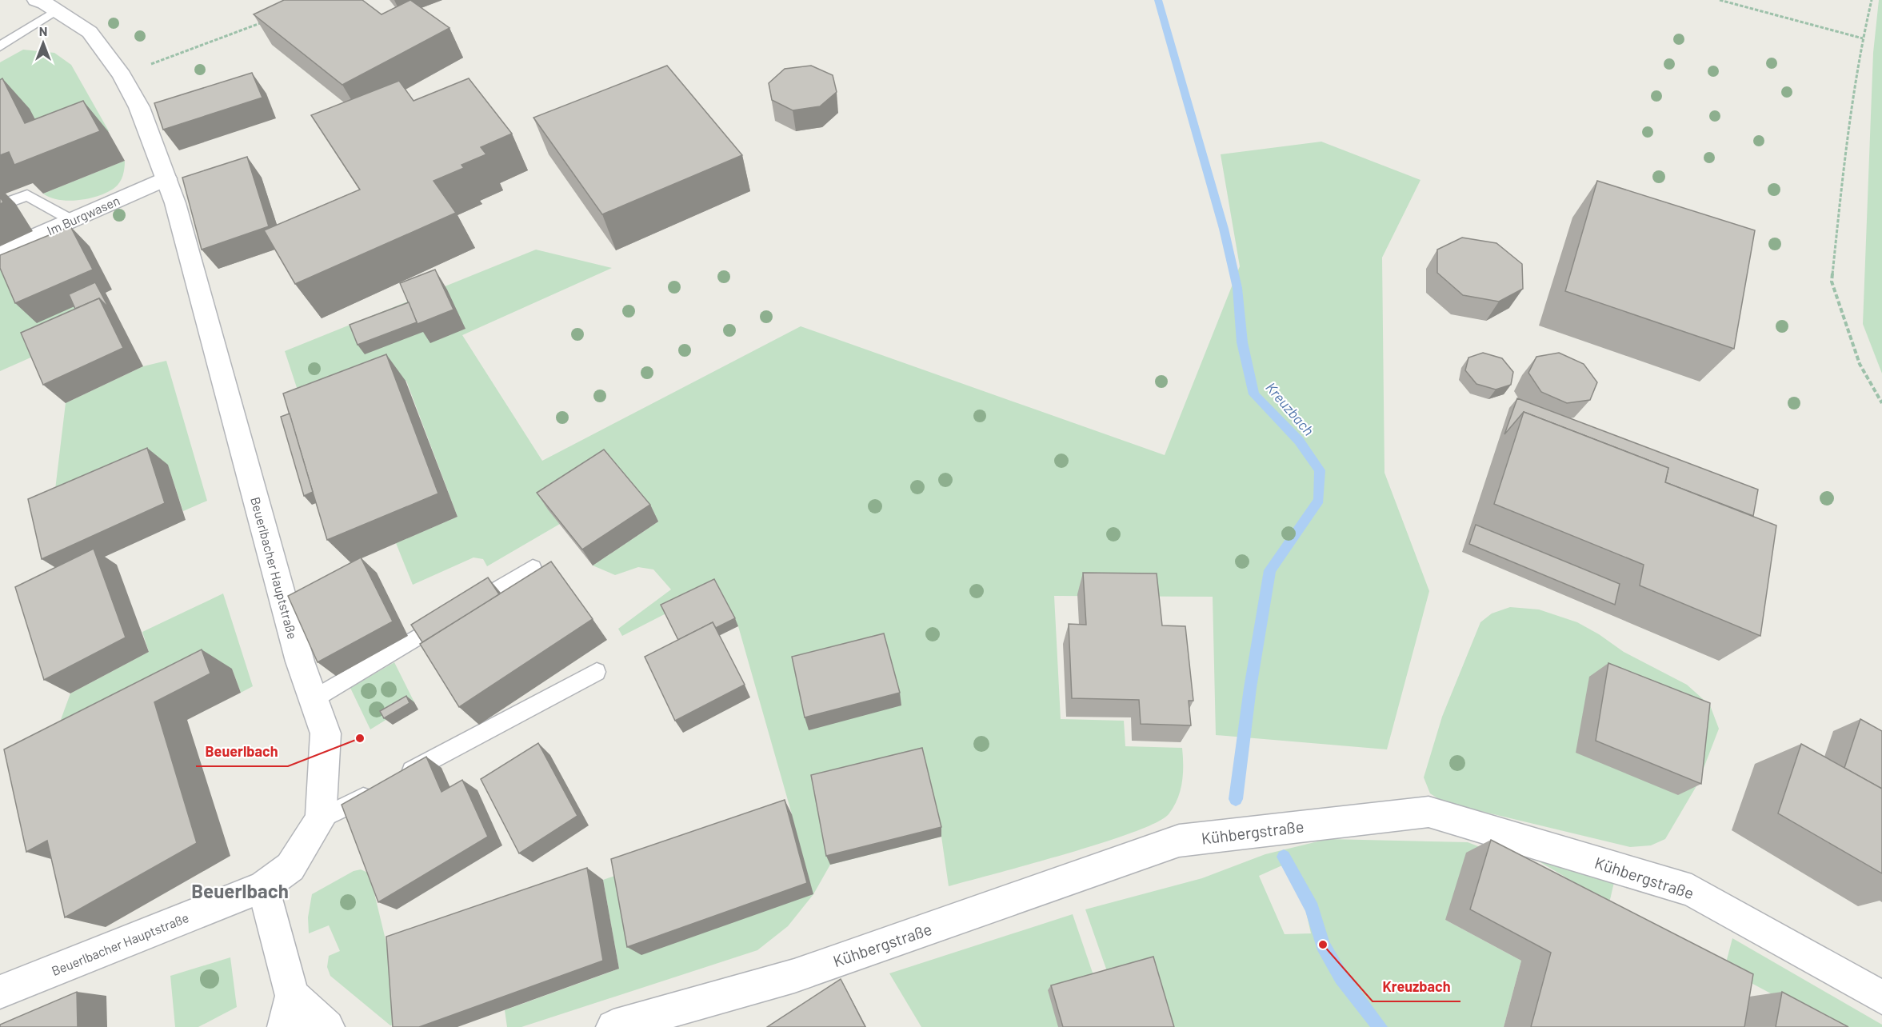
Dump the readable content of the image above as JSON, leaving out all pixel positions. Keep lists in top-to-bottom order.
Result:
{
  "streets": {
    "street": ["Im Burgwasen", "Beuerlbacher Hauptstraße", "Kühbergstraße"]
  },
  "crossings": [
    ["Im Burgwasen", "Beuerlbacher Hauptstraße"]
  ],
  "districts": ["Beuerlbach"],
  "water": ["Kreuzbach"],
  "places": ["Beuerlbach", "Kreuzbach"],
  "north": "top"
}
